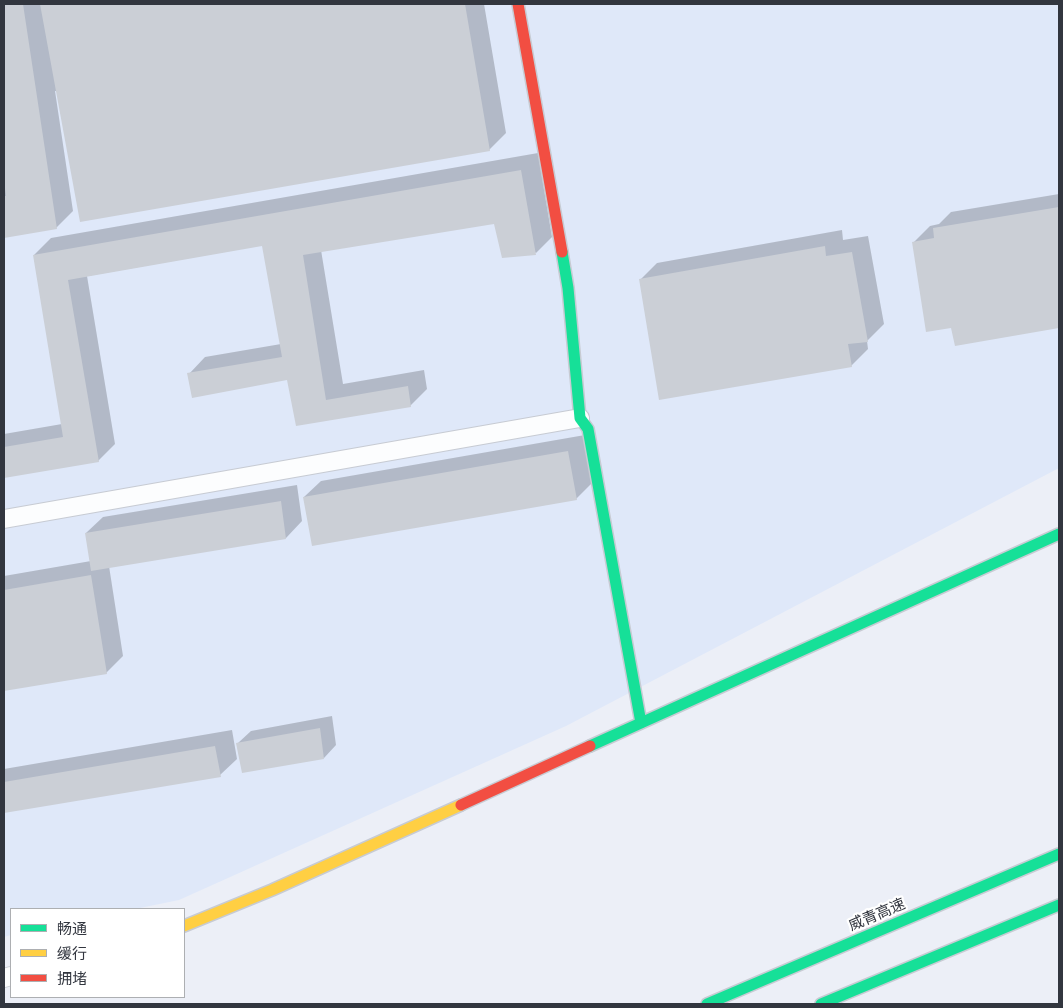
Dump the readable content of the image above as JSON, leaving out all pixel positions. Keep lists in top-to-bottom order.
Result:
{
  "streets": {
    "main road": ["威青高速"]
  },
  "legend": ["畅通", "缓行", "拥堵"]
}
